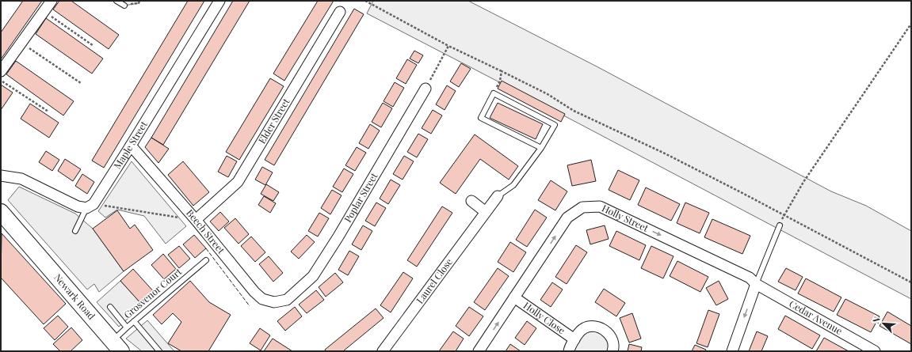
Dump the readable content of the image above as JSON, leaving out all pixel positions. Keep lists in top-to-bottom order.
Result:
{
  "streets": {
    "main road": ["Newark Road"],
    "street": [
      "Elder Street",
      "Maple Street",
      "Poplar Street",
      "Holly Street",
      "Beech Street",
      "Laurel Close",
      "Cedar Avenue",
      "Holly Close"
    ],
    "lane": ["Grosvenor Court"]
  },
  "crossings": [
    ["Elder Street", "Beech Street"],
    ["Maple Street", "Beech Street"],
    ["Poplar Street", "Beech Street"],
    ["Holly Street", "Cedar Avenue"],
    ["Holly Street", "Holly Close"],
    ["Grosvenor Court", "Newark Road"]
  ],
  "north": "top left"
}
